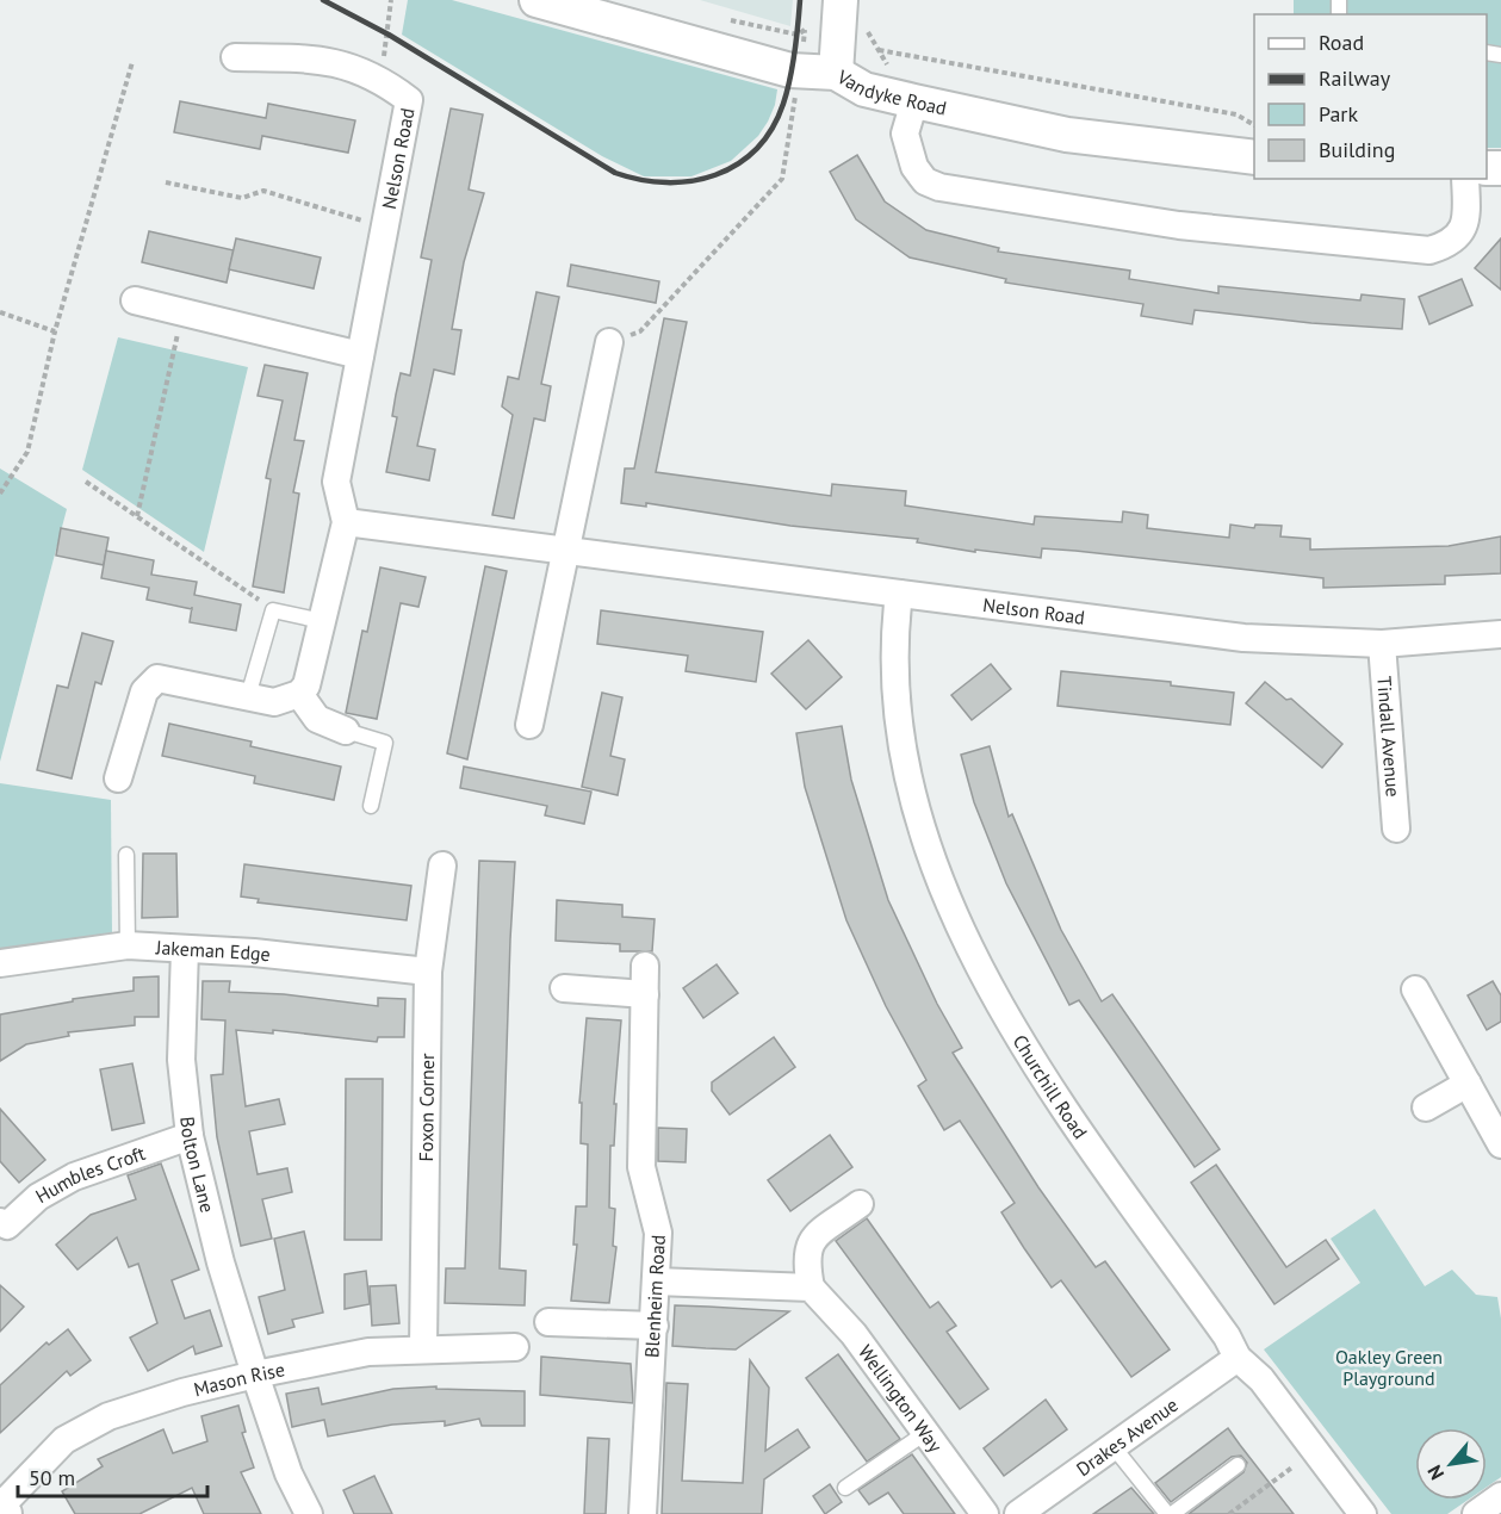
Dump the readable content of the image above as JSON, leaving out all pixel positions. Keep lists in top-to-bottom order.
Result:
{
  "streets": {
    "street": [
      "Vandyke Road",
      "Nelson Road",
      "Tindall Avenue",
      "Jakeman Edge",
      "Churchill Road",
      "Foxon Corner",
      "Bolton Lane",
      "Humbles Croft",
      "Blenheim Road",
      "Mason Rise",
      "Wellington Way",
      "Drakes Avenue"
    ]
  },
  "crossings": [
    ["Nelson Road", "Tindall Avenue"],
    ["Nelson Road", "Churchill Road"],
    ["Jakeman Edge", "Foxon Corner"],
    ["Jakeman Edge", "Bolton Lane"],
    ["Churchill Road", "Drakes Avenue"],
    ["Foxon Corner", "Mason Rise"],
    ["Bolton Lane", "Humbles Croft"],
    ["Bolton Lane", "Mason Rise"]
  ],
  "parks": ["Oakley Green Playground"],
  "legend": [
    "Road",
    "Railway",
    "Park",
    "Building"
  ],
  "scale_bar": "50 m",
  "north": "bottom left"
}
